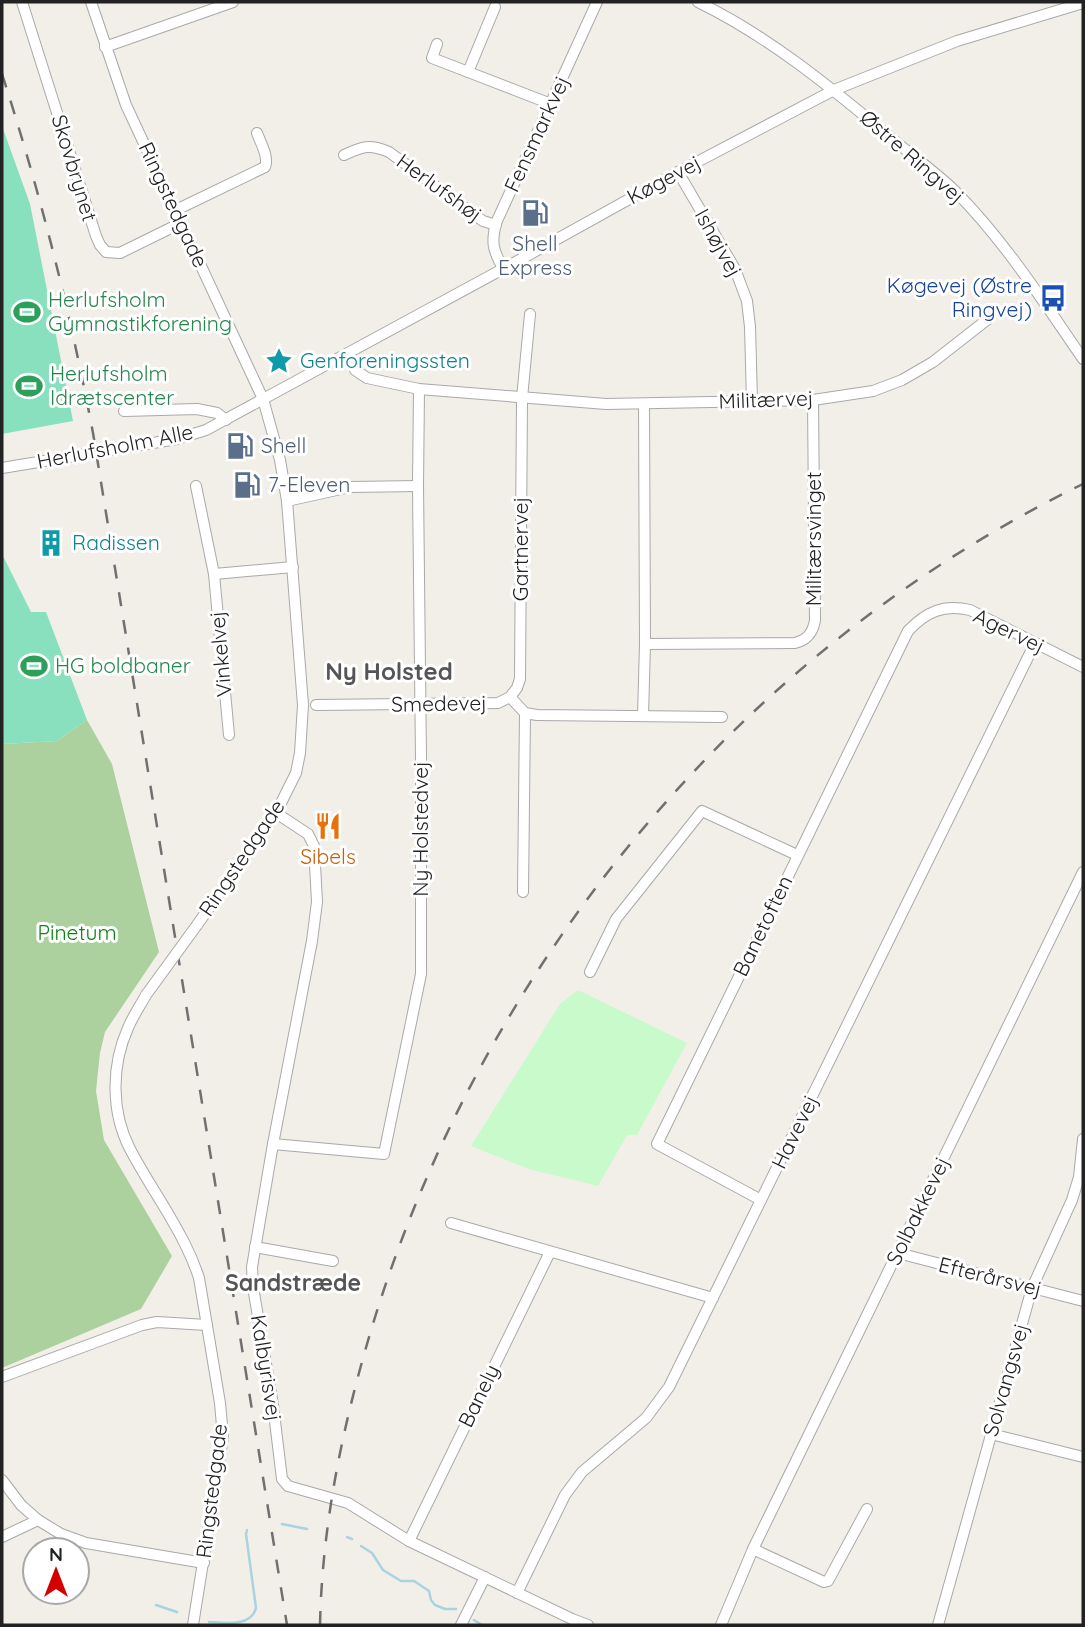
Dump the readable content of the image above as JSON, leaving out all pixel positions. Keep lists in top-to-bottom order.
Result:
{
  "streets": {
    "street": [
      "Fensmarkvej",
      "Østre Ringvej",
      "Skovbrynet",
      "Køgevej",
      "Herlufshøj",
      "Ringstedgade",
      "Ishøjvej",
      "Militærvej",
      "Herlufsholm Alle",
      "Militærsvinget",
      "Gartnervej",
      "Agervej",
      "Vinkelvej",
      "Smedevej",
      "Ny Holstedvej",
      "Banetoften",
      "Havevej",
      "Solbakkevej",
      "Efterårsvej",
      "Kalbyrisvej",
      "Solvangsvej",
      "Banely"
    ]
  },
  "crossings": [
    ["Fensmarkvej", "Køgevej"],
    ["Fensmarkvej", "Herlufshøj"],
    ["Østre Ringvej", "Køgevej"],
    ["Skovbrynet", "Ringstedgade"],
    ["Køgevej", "Ringstedgade"],
    ["Køgevej", "Ishøjvej"],
    ["Køgevej", "Herlufsholm Alle"],
    ["Ringstedgade", "Herlufsholm Alle"],
    ["Ringstedgade", "Kalbyrisvej"],
    ["Ishøjvej", "Militærvej"],
    ["Militærvej", "Militærsvinget"],
    ["Militærvej", "Gartnervej"],
    ["Militærvej", "Ny Holstedvej"],
    ["Gartnervej", "Smedevej"],
    ["Agervej", "Banetoften"],
    ["Agervej", "Havevej"],
    ["Smedevej", "Ny Holstedvej"],
    ["Ny Holstedvej", "Kalbyrisvej"],
    ["Banetoften", "Havevej"],
    ["Havevej", "Kalbyrisvej"],
    ["Solbakkevej", "Efterårsvej"],
    ["Efterårsvej", "Solvangsvej"],
    ["Kalbyrisvej", "Banely"]
  ],
  "districts": ["Ny Holsted", "Sandstræde"],
  "parks": ["Pinetum"],
  "places": {
    "fuel station": ["Shell Express", "Shell", "7-Eleven"],
    "bus stop": ["Køgevej (Østre Ringvej)"],
    "sports": ["Herlufsholm Gymnastikforening", "Herlufsholm Idrætscenter", "HG boldbaner"],
    "place": ["Genforeningssten"],
    "building": ["Radissen"],
    "restaurant": ["Sibels"]
  },
  "north": "top"
}
